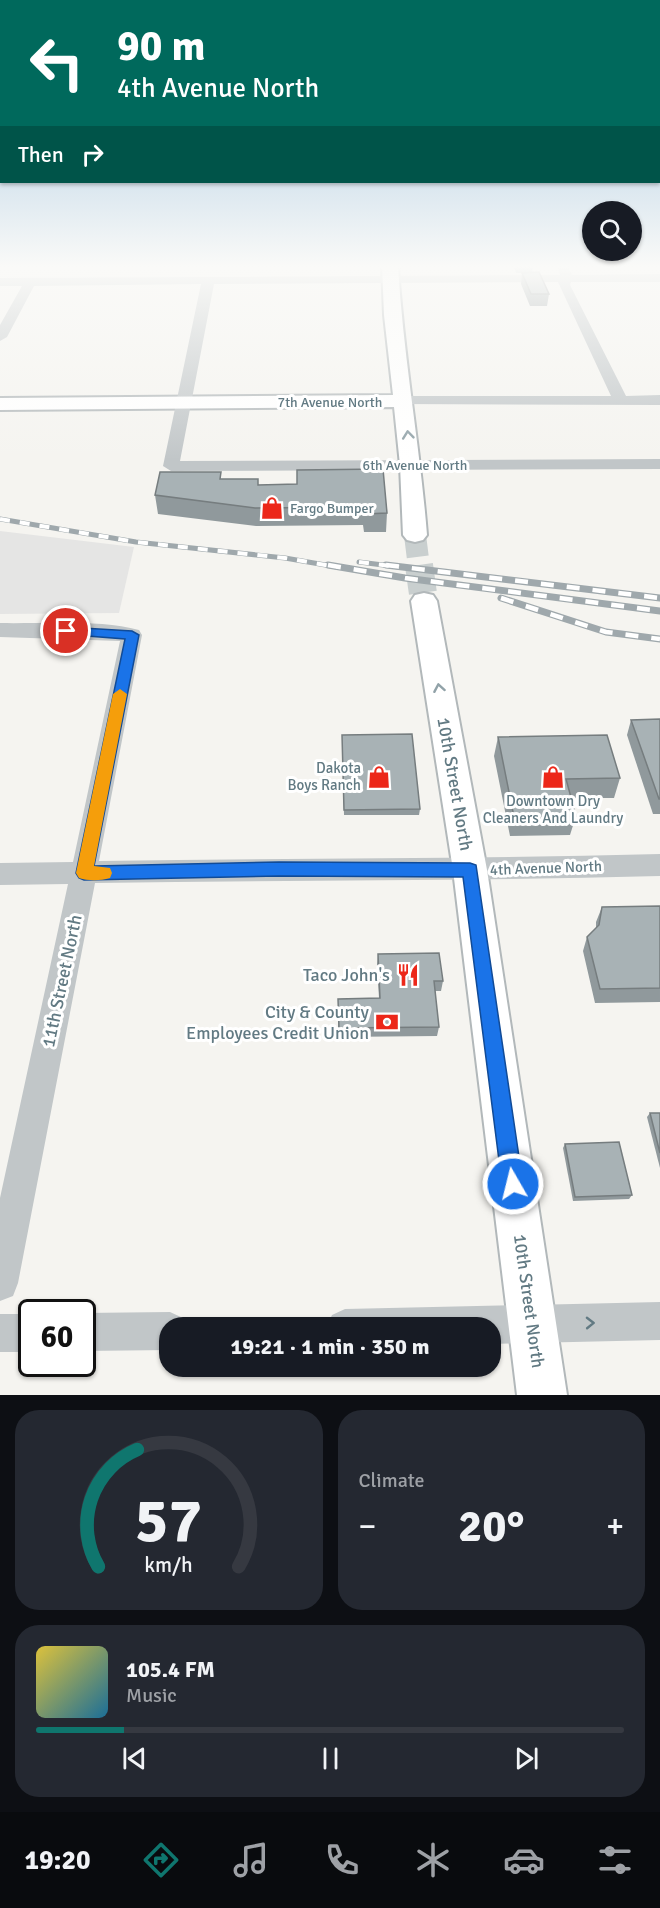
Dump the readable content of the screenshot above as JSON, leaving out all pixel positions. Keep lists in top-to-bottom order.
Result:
{
  "streets": {
    "main road": ["7th Avenue North", "10th Street North"],
    "street": ["6th Avenue North", "4th Avenue North", "11th Street North"]
  },
  "crossings": [
    ["7th Avenue North", "6th Avenue North"],
    ["10th Street North", "4th Avenue North"],
    ["4th Avenue North", "11th Street North"]
  ],
  "places": {
    "shop": ["Fargo Bumper", "Dakota Boys Ranch", "Downtown Dry Cleaners And Laundry"],
    "restaurant": ["Taco John's"],
    "bank": ["City & County Employees Credit Union"]
  },
  "page": {
    "turn": ["90 m", "4th Avenue North"],
    "then": "Then",
    "limit": "60",
    "trip": "19:21 · 1 min · 350 m",
    "tile": "Climate",
    "heat": ["−", "20°", "+"],
    "song": ["105.4 FM", "Music"],
    "tabs": "19:20",
    "gauge": ["57", "km/h"]
  }
}
